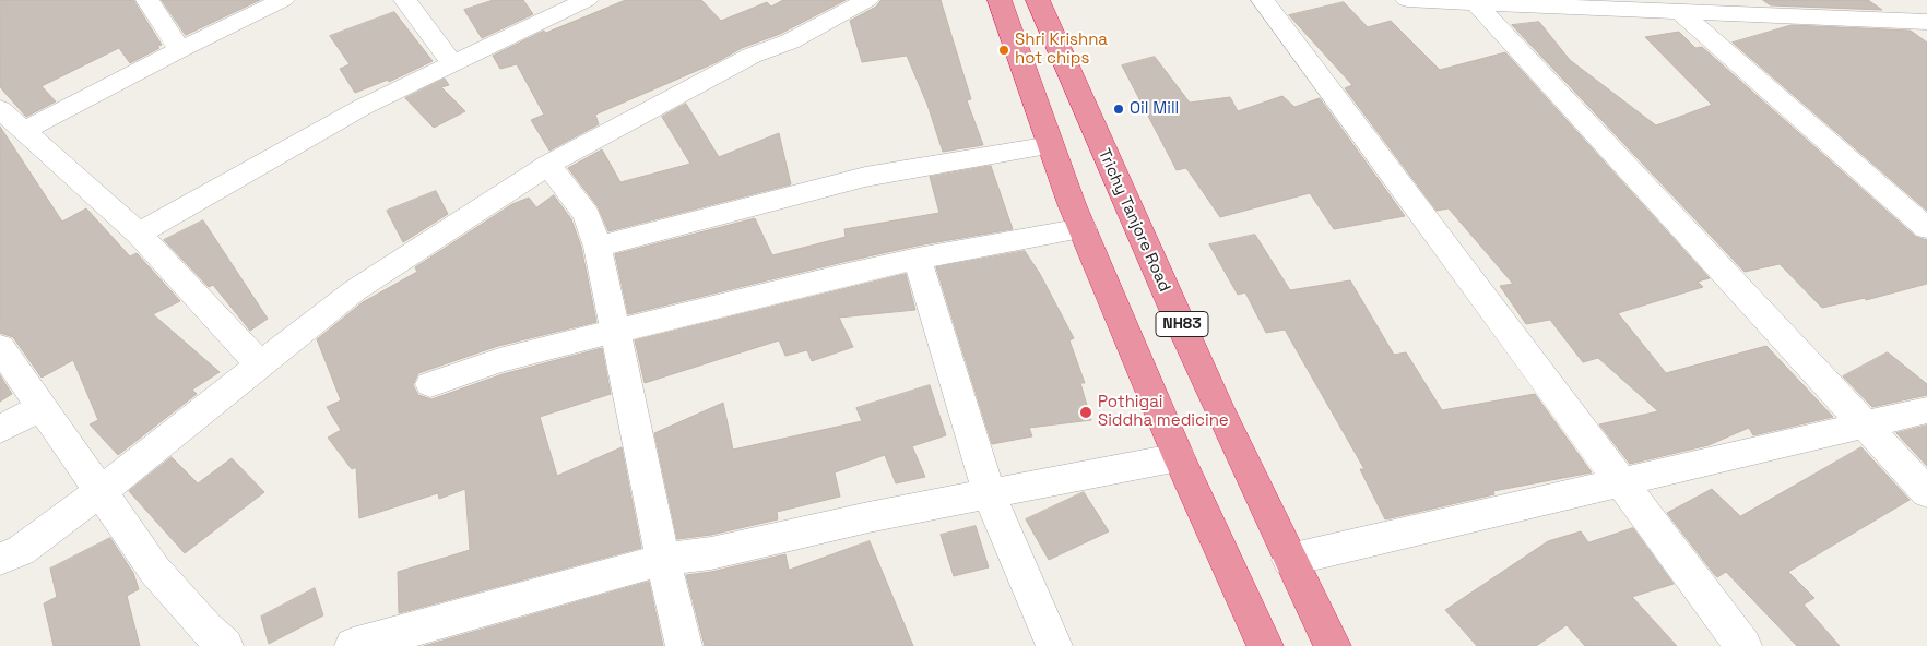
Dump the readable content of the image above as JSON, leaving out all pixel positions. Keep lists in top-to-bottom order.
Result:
{
  "streets": {
    "highway": ["Trichy Tanjore Road", "NH83"]
  },
  "places": ["Shri Krishna hot chips", "Oil Mill", "Pothigai Siddha medicine"]
}
